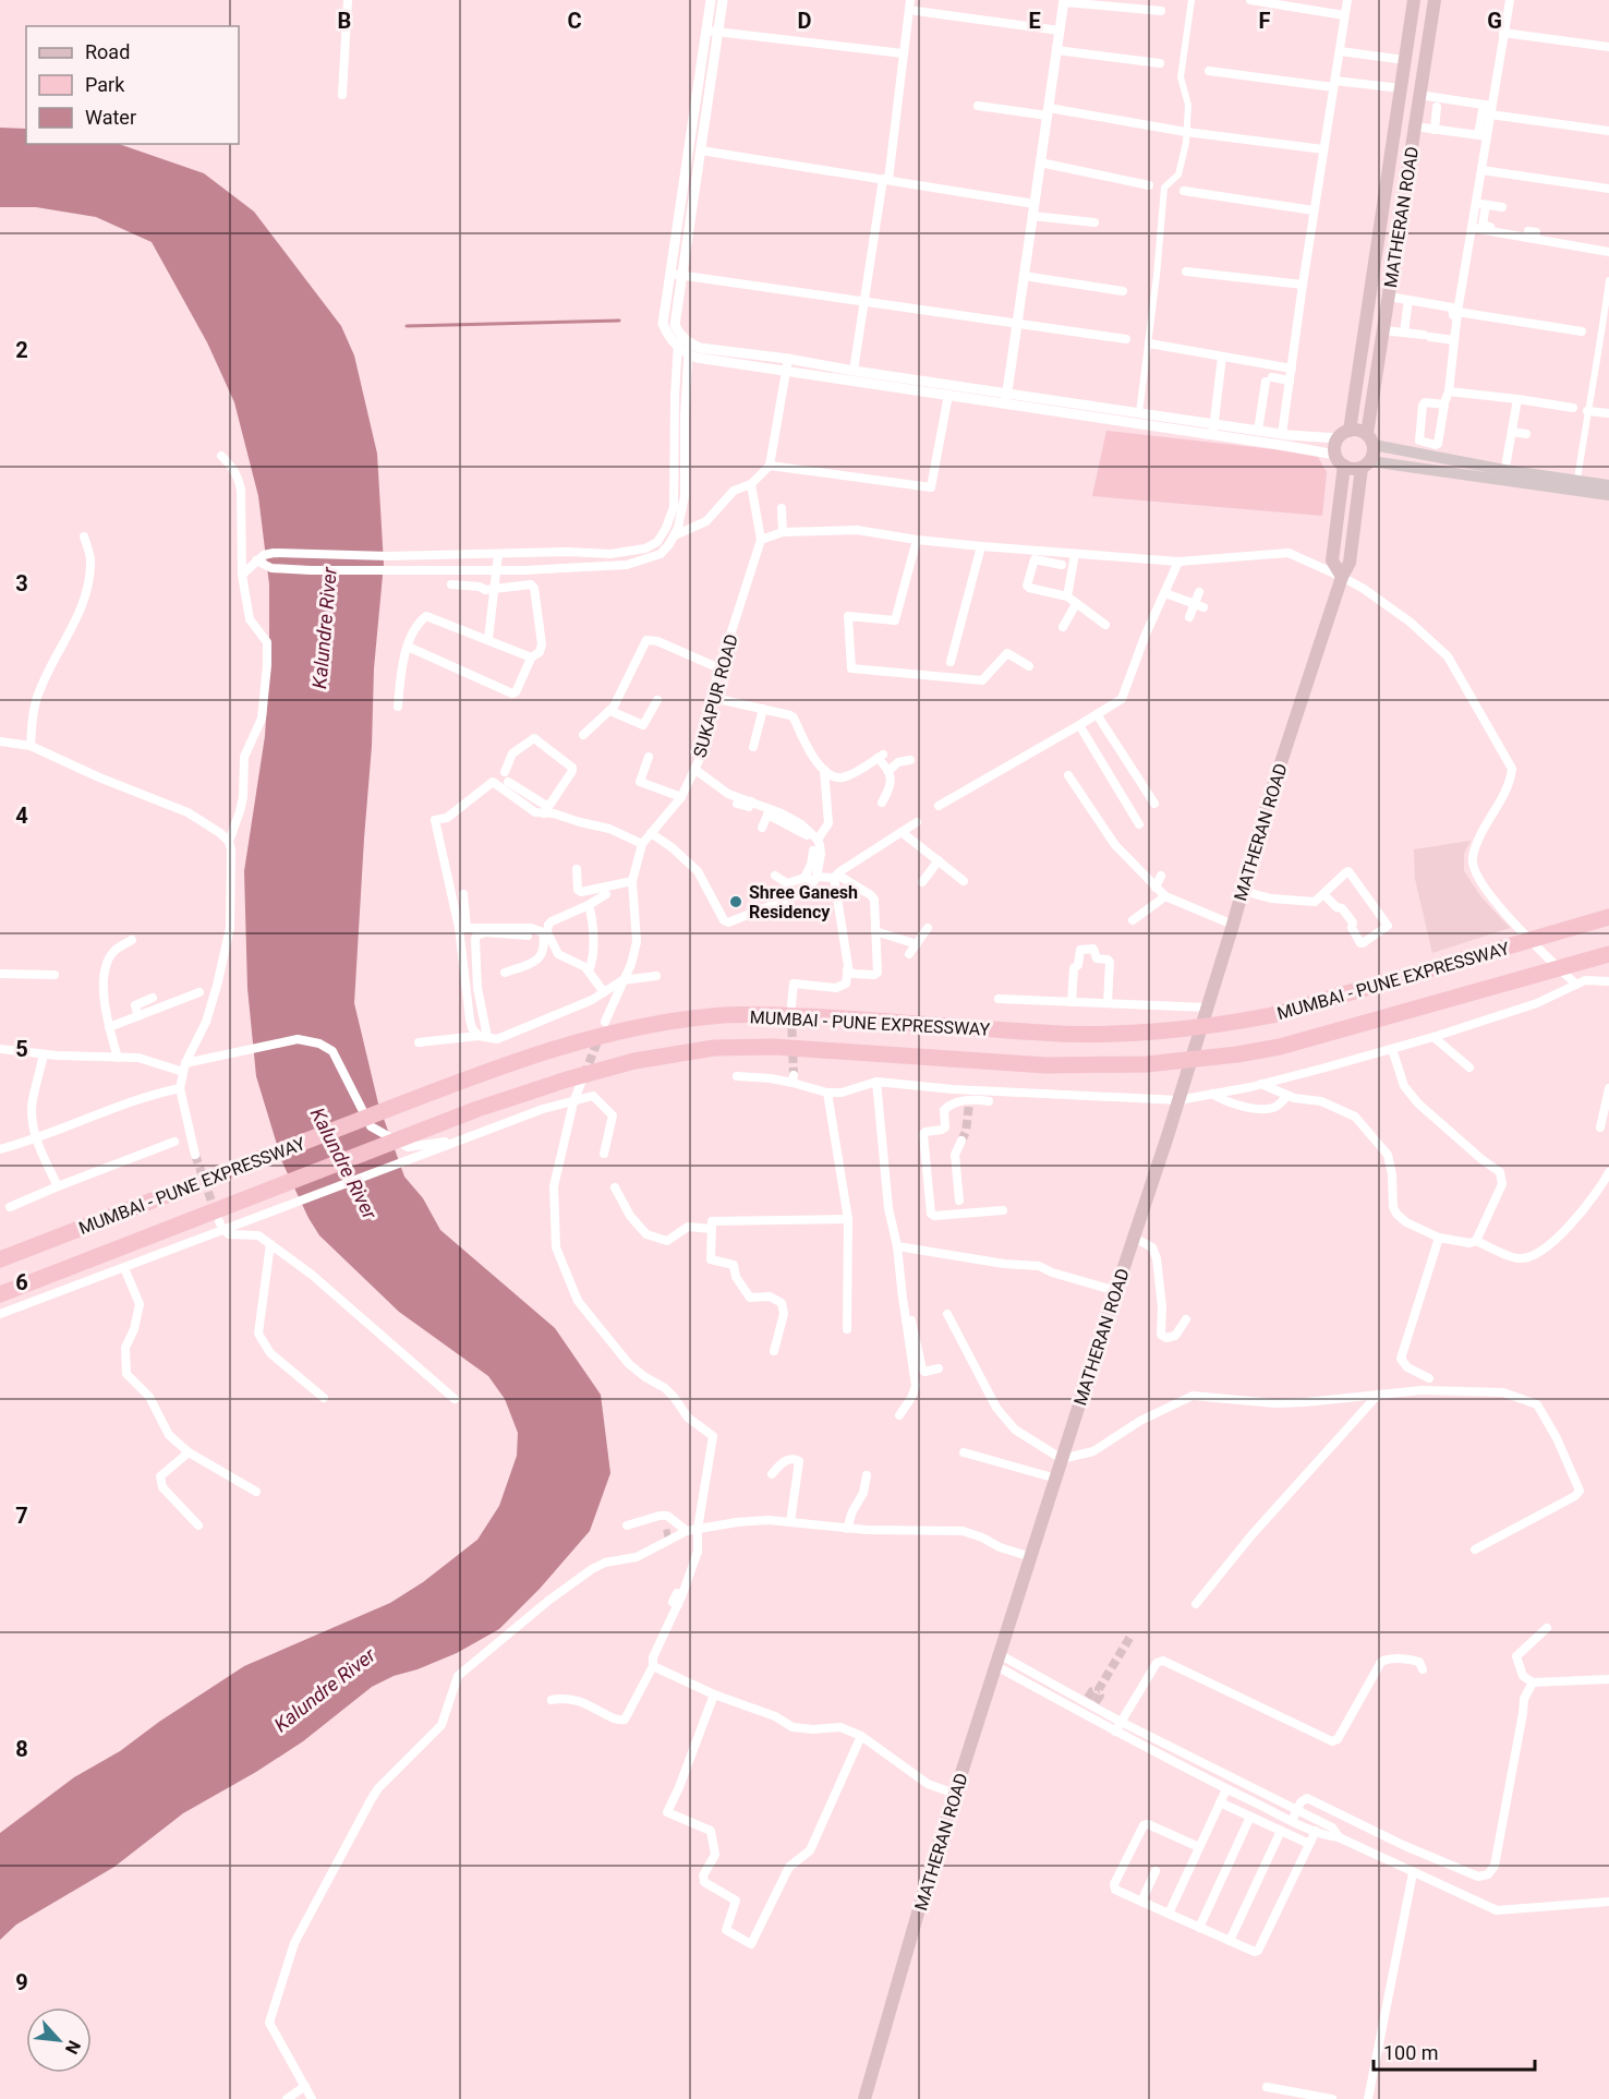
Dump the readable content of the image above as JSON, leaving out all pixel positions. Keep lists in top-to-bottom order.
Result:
{
  "streets": {
    "highway": ["MUMBAI - PUNE EXPRESSWAY"],
    "main road": ["MATHERAN ROAD"],
    "street": ["SUKAPUR ROAD"]
  },
  "water": ["Kalundre River"],
  "places": ["Shree Ganesh Residency"],
  "legend": ["Road", "Park", "Water"],
  "scale_bar": "100 m",
  "north": "bottom right",
  "grid": {
    "columns": [
      "B",
      "C",
      "D",
      "E",
      "F",
      "G"
    ],
    "rows": [
      "2",
      "3",
      "4",
      "5",
      "6",
      "7",
      "8",
      "9"
    ]
  }
}
